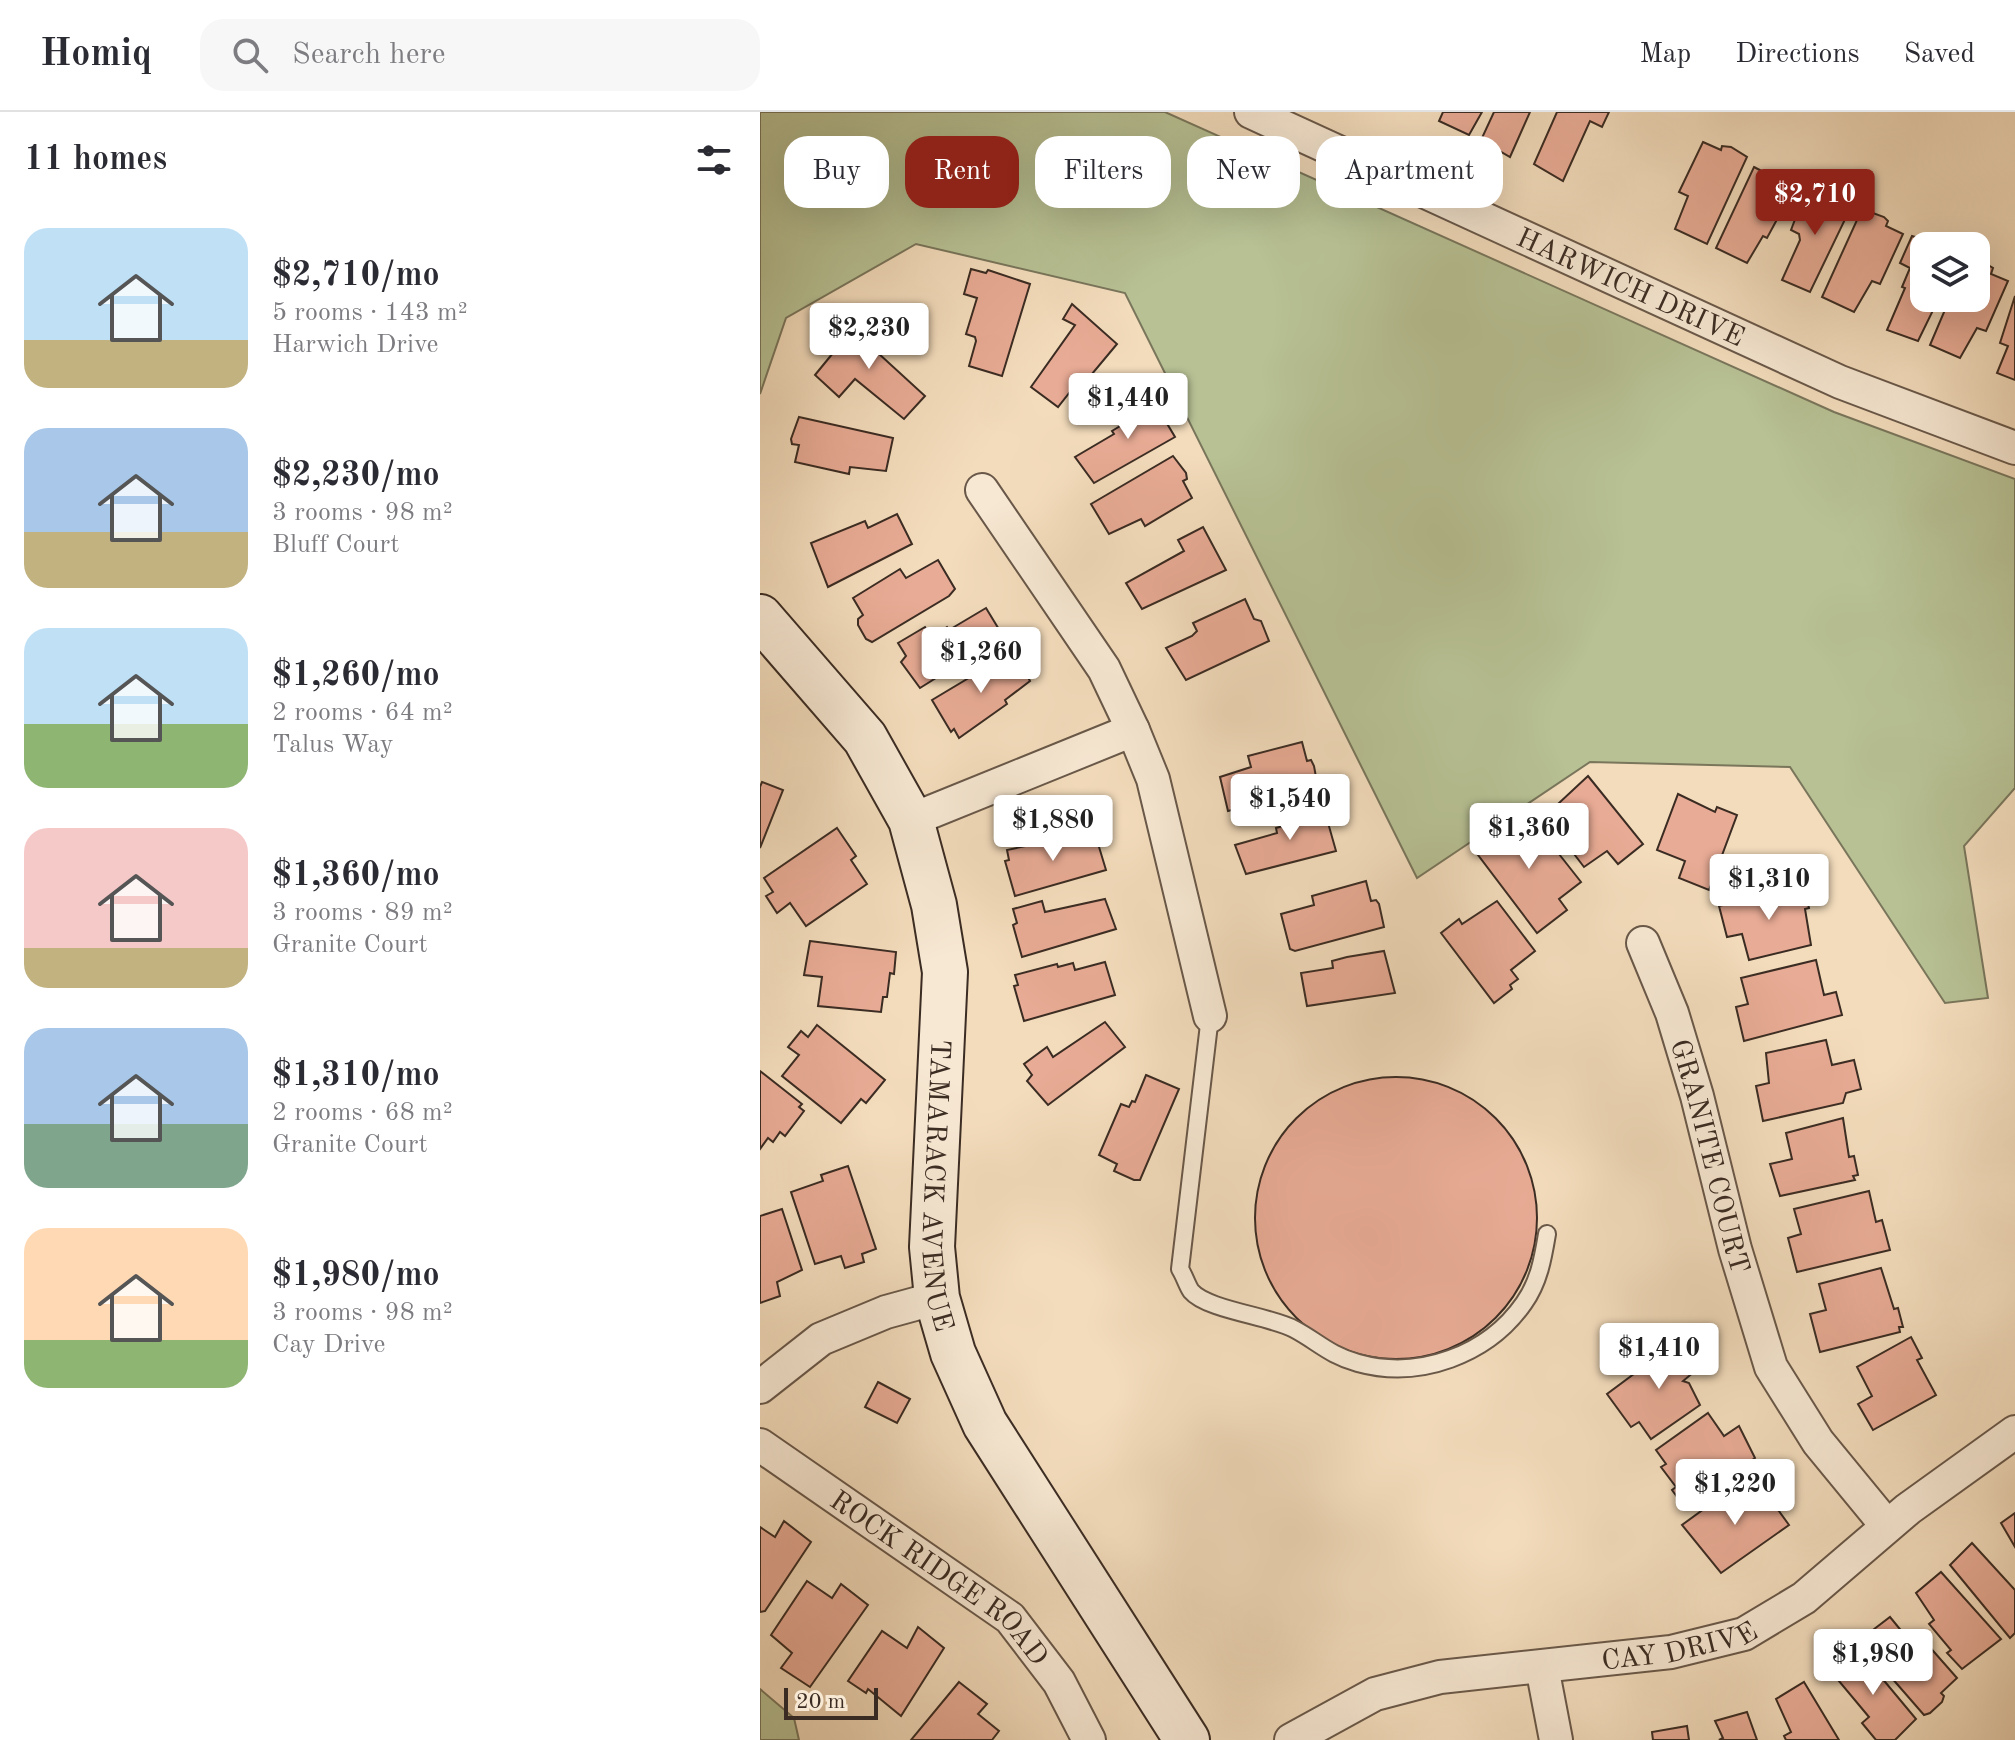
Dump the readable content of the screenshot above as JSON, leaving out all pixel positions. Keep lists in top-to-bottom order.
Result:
{
  "streets": {
    "main road": ["TAMARACK AVENUE"],
    "street": [
      "HARWICH DRIVE",
      "GRANITE COURT",
      "ROCK RIDGE ROAD",
      "CAY DRIVE"
    ]
  },
  "crossings": [
    ["GRANITE COURT", "CAY DRIVE"]
  ],
  "scale_bar": "20 m",
  "page": {
    "header": "Homiq",
    "search": "Search here",
    "nav": ["Map", "Directions", "Saved"],
    "heading": "11 homes",
    "chip": [
      "Buy",
      "Rent",
      "Filters",
      "New",
      "Apartment"
    ],
    "price": [
      "$2,710",
      "$2,230",
      "$1,440",
      "$1,260",
      "$1,540",
      "$1,880",
      "$1,360",
      "$1,310",
      "$1,410",
      "$1,220",
      "$1,980"
    ],
    "list": [
      {
        "name": "$2,710/mo",
        "note": "5 rooms · 143 m² · Harwich Drive"
      },
      {
        "name": "$2,230/mo",
        "note": "3 rooms · 98 m² · Bluff Court"
      },
      {
        "name": "$1,260/mo",
        "note": "2 rooms · 64 m² · Talus Way"
      },
      {
        "name": "$1,360/mo",
        "note": "3 rooms · 89 m² · Granite Court"
      },
      {
        "name": "$1,310/mo",
        "note": "2 rooms · 68 m² · Granite Court"
      },
      {
        "name": "$1,980/mo",
        "note": "3 rooms · 98 m² · Cay Drive"
      }
    ],
    "scale": "20 m"
  }
}
